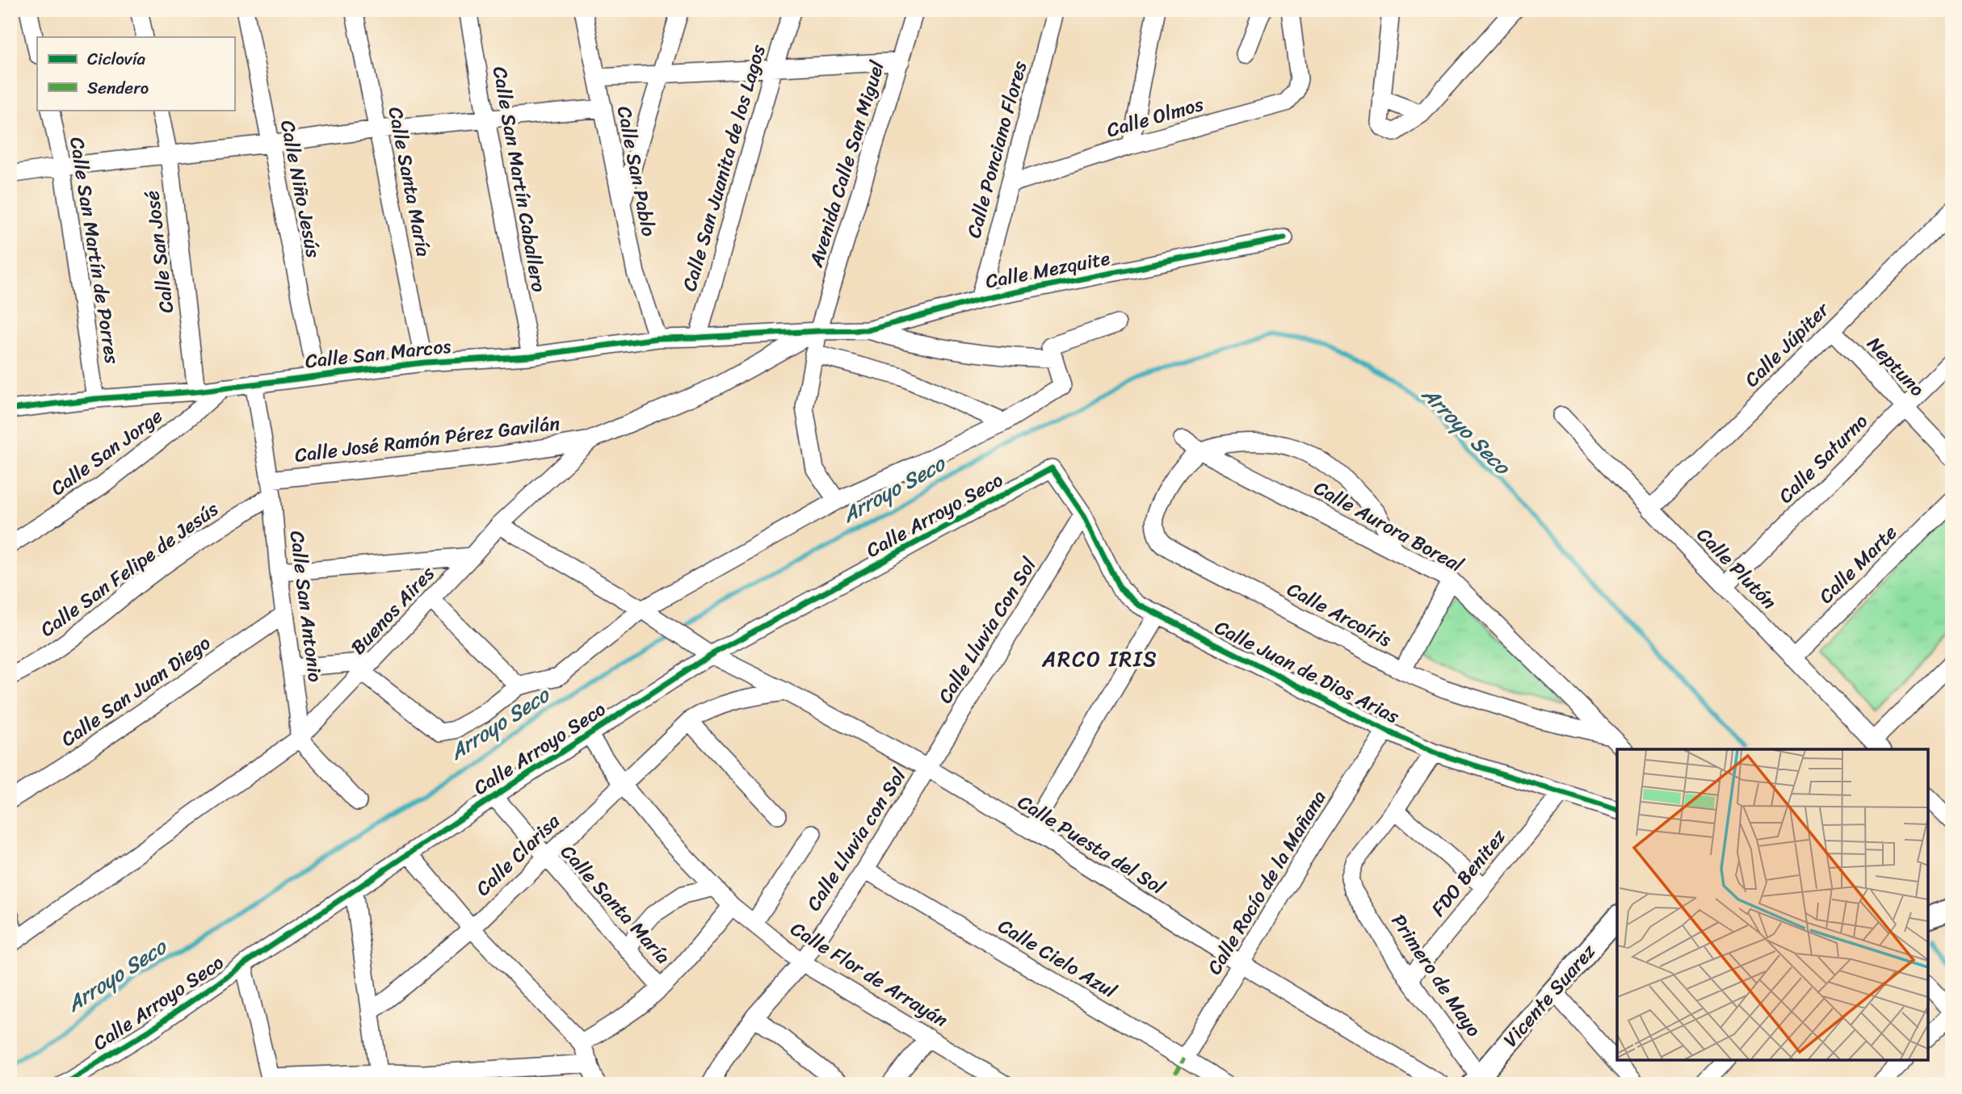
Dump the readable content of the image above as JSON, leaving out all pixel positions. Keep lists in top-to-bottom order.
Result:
{
  "streets": {
    "street": [
      "Calle Olmos",
      "Calle Ponciano Flores",
      "Avenida Calle San Miguel",
      "Calle San Juanita de los Lagos",
      "Calle San Pablo",
      "Calle San Martín Caballero",
      "Calle Santa María",
      "Calle Niño Jesús",
      "Calle San Martín de Porres",
      "Calle San José",
      "Calle Mezquite",
      "Calle Júpiter",
      "Calle San Marcos",
      "Neptuno",
      "Calle José Ramón Pérez Gavilán",
      "Calle San Jorge",
      "Calle Saturno",
      "Calle Arroyo Seco",
      "Calle Aurora Boreal",
      "Calle Marte",
      "Calle Plutón",
      "Calle San Felipe de Jesús",
      "Calle San Antonio",
      "Buenos Aires",
      "Calle Arcoíris",
      "Calle Lluvia Con Sol",
      "Calle Juan de Dios Arias",
      "Calle San Juan Diego",
      "Calle Lluvia con Sol",
      "Calle Puesta del Sol",
      "Calle Clarisa",
      "FDO Benitez",
      "Calle Rocío de la Mañana",
      "Calle Cielo Azul",
      "Calle Flor de Arrayán",
      "Primero de Mayo",
      "Vicente Suarez"
    ]
  },
  "crossings": [
    ["Calle Olmos", "Calle Ponciano Flores"],
    ["Calle Ponciano Flores", "Calle Mezquite"],
    ["Avenida Calle San Miguel", "Calle Mezquite"],
    ["Avenida Calle San Miguel", "Calle San Marcos"],
    ["Avenida Calle San Miguel", "Buenos Aires"],
    ["Calle San Juanita de los Lagos", "Calle San Marcos"],
    ["Calle San Pablo", "Calle San Marcos"],
    ["Calle San Martín Caballero", "Calle San Marcos"],
    ["Calle Santa María", "Calle San Marcos"],
    ["Calle Santa María", "Calle Arroyo Seco"],
    ["Calle Santa María", "Calle Clarisa"],
    ["Calle Niño Jesús", "Calle San Marcos"],
    ["Calle San Martín de Porres", "Calle San Marcos"],
    ["Calle San José", "Calle San Marcos"],
    ["Calle Mezquite", "Calle San Marcos"],
    ["Calle Mezquite", "Buenos Aires"],
    ["Calle Júpiter", "Neptuno"],
    ["Calle Júpiter", "Calle Plutón"],
    ["Calle San Marcos", "Calle San Jorge"],
    ["Calle San Marcos", "Calle San Antonio"],
    ["Calle San Marcos", "Buenos Aires"],
    ["Neptuno", "Calle Saturno"],
    ["Calle José Ramón Pérez Gavilán", "Calle San Felipe de Jesús"],
    ["Calle José Ramón Pérez Gavilán", "Calle San Antonio"],
    ["Calle José Ramón Pérez Gavilán", "Buenos Aires"],
    ["Calle Saturno", "Calle Plutón"],
    ["Calle Arroyo Seco", "Calle Juan de Dios Arias"],
    ["Calle Arroyo Seco", "Calle Puesta del Sol"],
    ["Calle Arroyo Seco", "Calle Flor de Arrayán"],
    ["Calle Aurora Boreal", "Calle Arcoíris"],
    ["Calle Marte", "Calle Plutón"],
    ["Calle San Felipe de Jesús", "Calle San Antonio"],
    ["Calle San Antonio", "Buenos Aires"],
    ["Calle San Antonio", "Calle San Juan Diego"],
    ["Buenos Aires", "Calle Puesta del Sol"],
    ["Calle Lluvia Con Sol", "Calle Juan de Dios Arias"],
    ["Calle Lluvia Con Sol", "Calle Lluvia con Sol"],
    ["Calle Lluvia Con Sol", "Calle Puesta del Sol"],
    ["Calle Juan de Dios Arias", "FDO Benitez"],
    ["Calle Juan de Dios Arias", "Calle Rocío de la Mañana"],
    ["Calle Lluvia con Sol", "Calle Puesta del Sol"],
    ["Calle Lluvia con Sol", "Calle Cielo Azul"],
    ["Calle Lluvia con Sol", "Calle Flor de Arrayán"],
    ["Calle Puesta del Sol", "Calle Clarisa"],
    ["Calle Puesta del Sol", "Calle Rocío de la Mañana"],
    ["Calle Clarisa", "Calle Flor de Arrayán"],
    ["FDO Benitez", "Primero de Mayo"],
    ["Calle Rocío de la Mañana", "Calle Cielo Azul"],
    ["Primero de Mayo", "Vicente Suarez"]
  ],
  "districts": ["ARCO IRIS"],
  "water": ["Arroyo Seco"],
  "legend": ["Ciclovía", "Sendero"]
}
